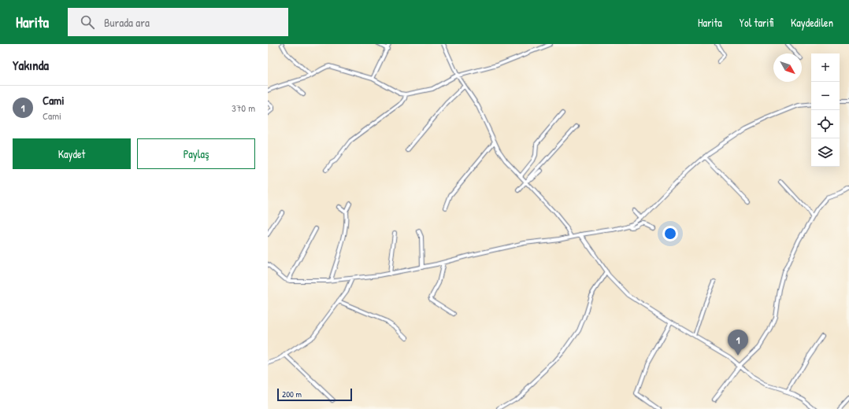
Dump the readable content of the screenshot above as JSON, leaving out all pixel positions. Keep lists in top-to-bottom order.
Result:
{
  "scale_bar": "200 m",
  "north": "bottom right",
  "page": {
    "header": "Harita",
    "search": "Burada ara",
    "nav": ["Harita", "Yol tarifi", "Kaydedilen"],
    "heading": "Yakında",
    "map_buttons": ["+", "−"],
    "list": [
      {
        "mark": "1",
        "name": "Cami",
        "note": "Cami",
        "value": "370 m"
      }
    ],
    "buttons": ["Kaydet", "Paylaş"],
    "pins": "1",
    "scale": "200 m"
  }
}
